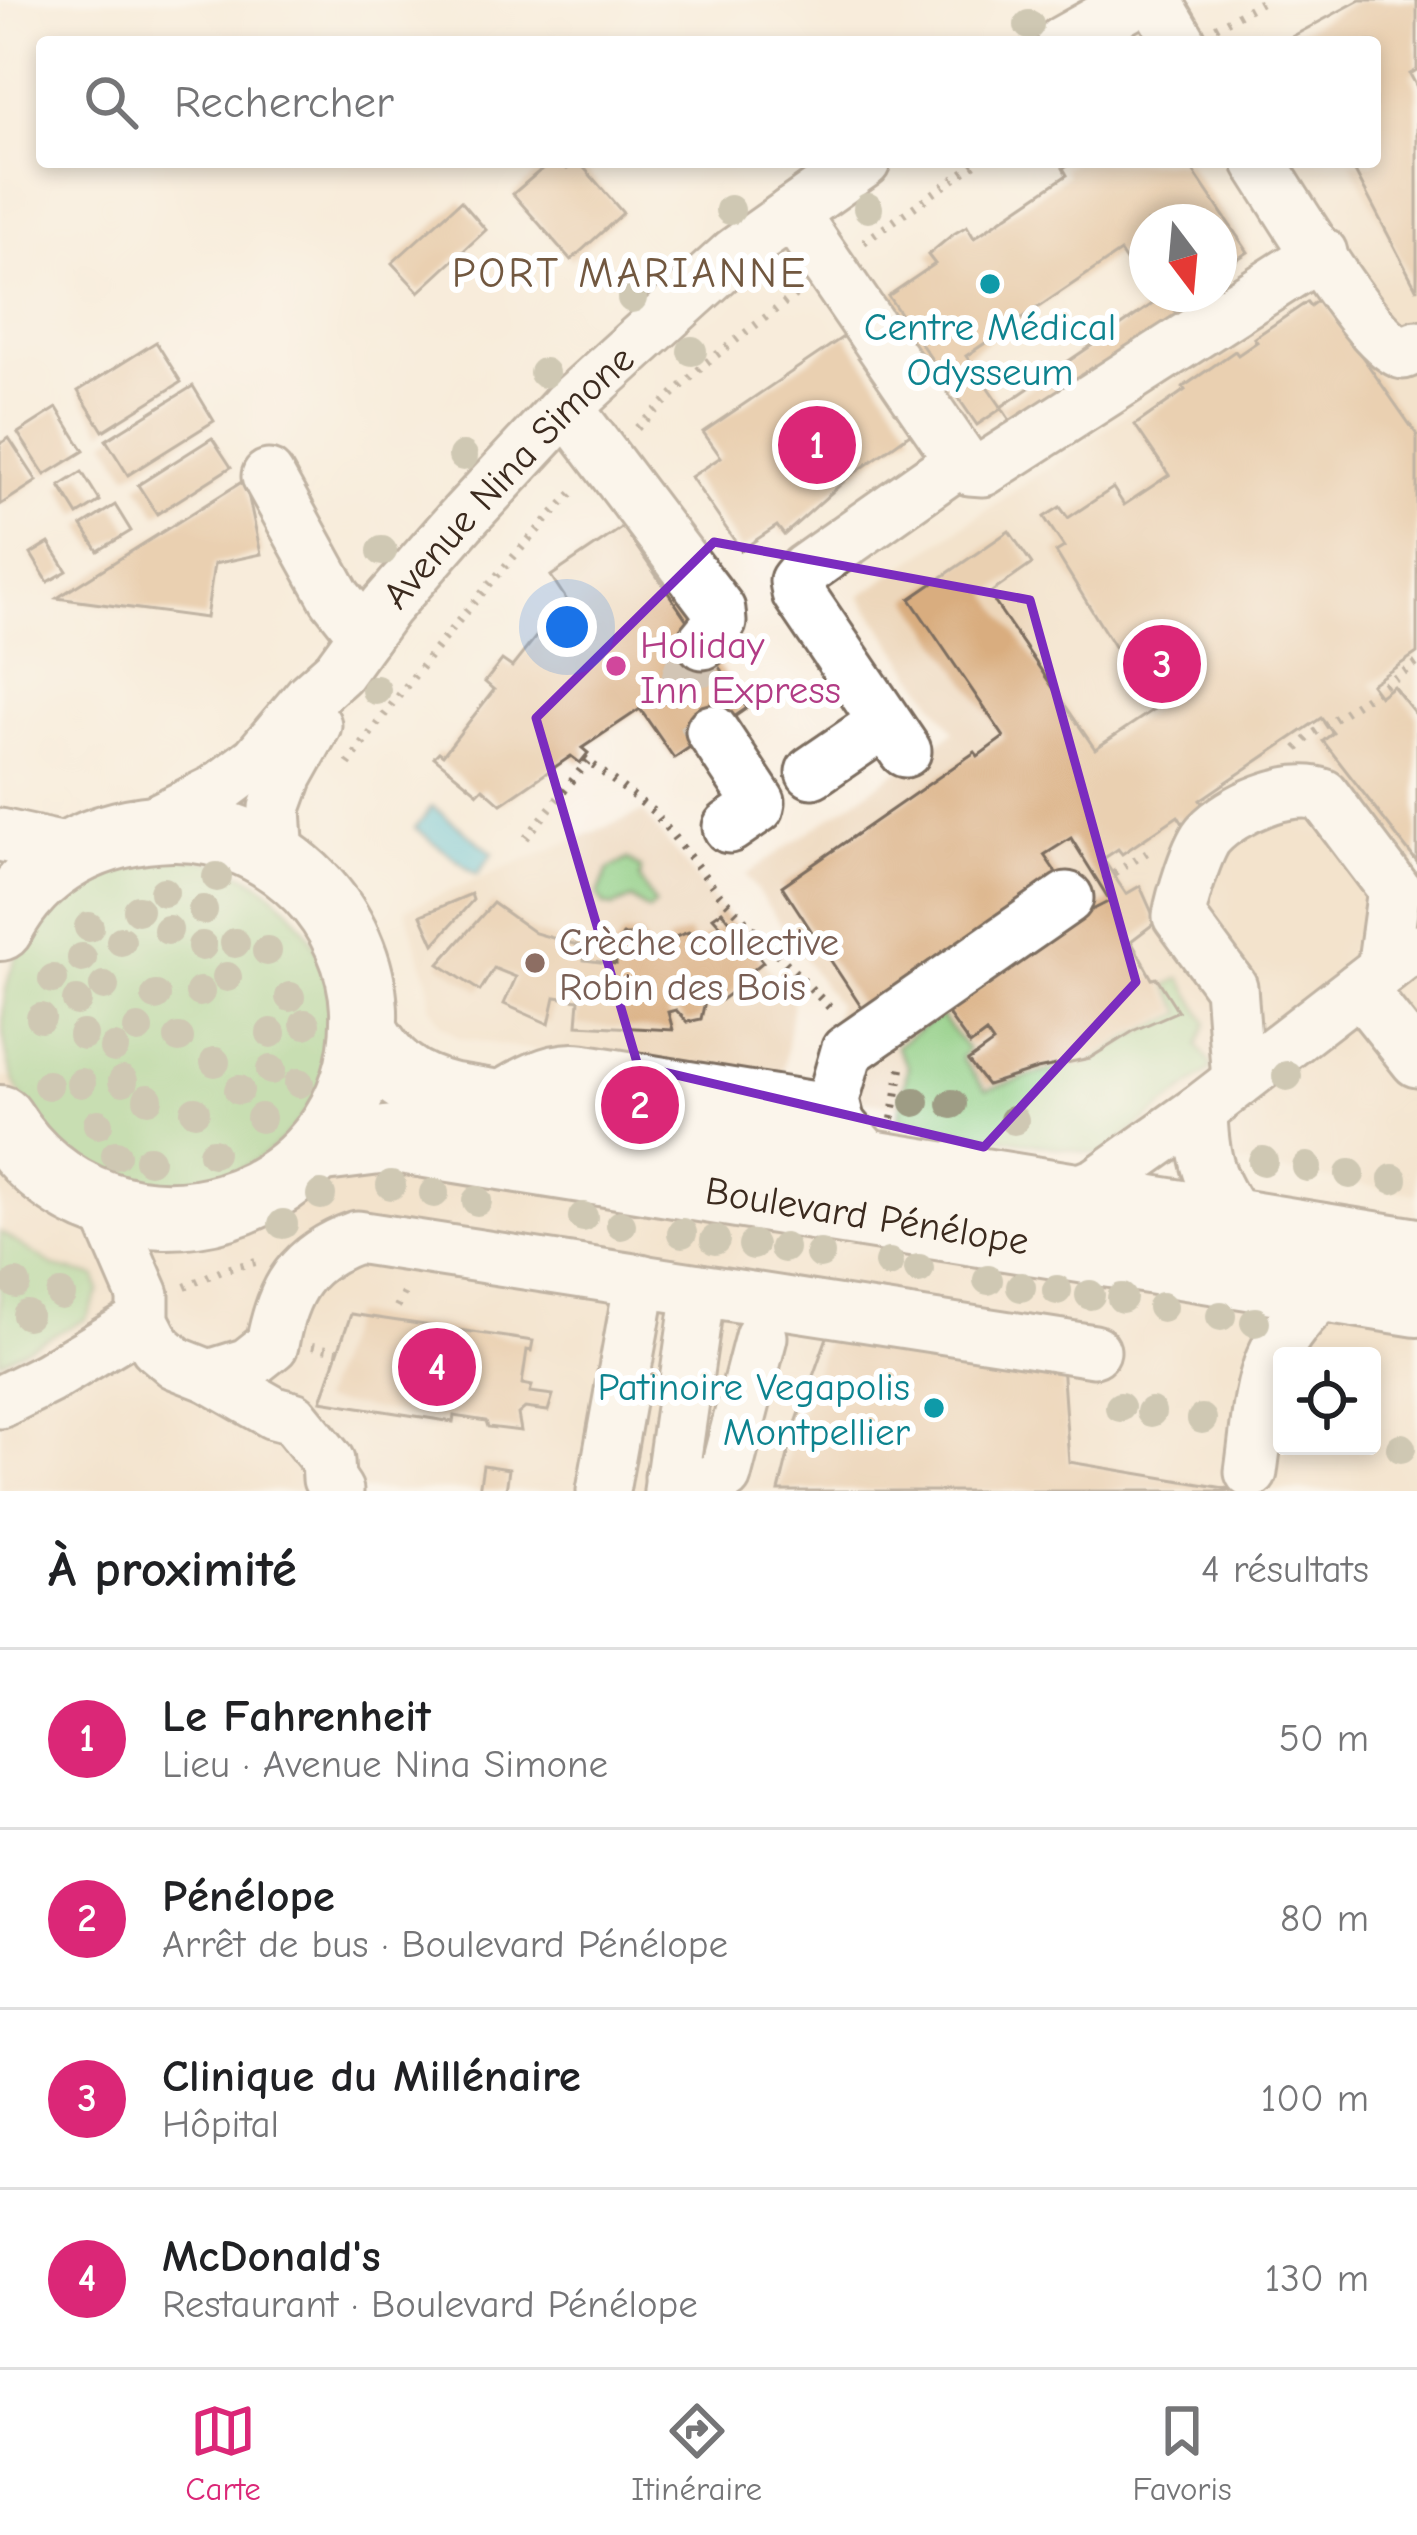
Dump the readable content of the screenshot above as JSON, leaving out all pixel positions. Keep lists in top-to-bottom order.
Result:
{
  "streets": {
    "main road": ["Boulevard Pénélope"],
    "street": ["Avenue Nina Simone"]
  },
  "districts": ["PORT MARIANNE"],
  "places": [
    "Centre Médical Odysseum",
    "Holiday Inn Express",
    "Crèche collective Robin des Bois",
    "Patinoire Vegapolis Montpellier"
  ],
  "north": "bottom",
  "page": {
    "search": "Rechercher",
    "pins": [
      "1",
      "3",
      "2",
      "4"
    ],
    "heading": ["À proximité", "4 résultats"],
    "list": [
      {
        "mark": "1",
        "name": "Le Fahrenheit",
        "note": "Lieu · Avenue Nina Simone",
        "value": "50 m"
      },
      {
        "mark": "2",
        "name": "Pénélope",
        "note": "Arrêt de bus · Boulevard Pénélope",
        "value": "80 m"
      },
      {
        "mark": "3",
        "name": "Clinique du Millénaire",
        "note": "Hôpital",
        "value": "100 m"
      },
      {
        "mark": "4",
        "name": "McDonald's",
        "note": "Restaurant · Boulevard Pénélope",
        "value": "130 m"
      }
    ],
    "nav": ["Carte", "Itinéraire", "Favoris"]
  }
}
